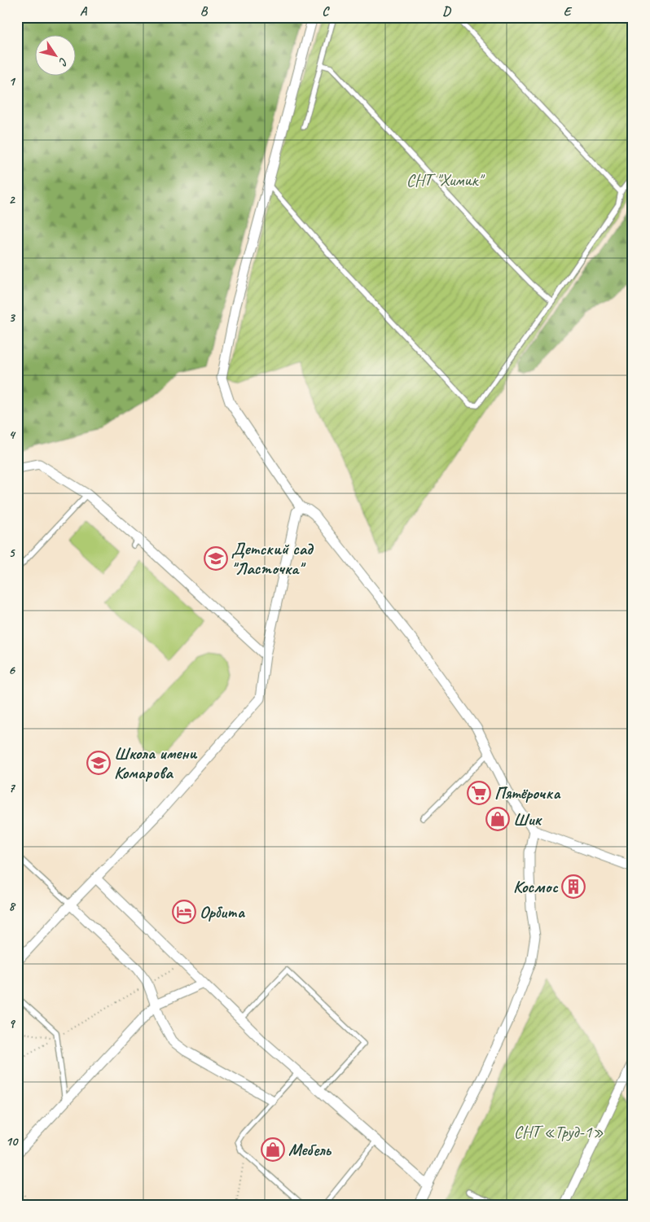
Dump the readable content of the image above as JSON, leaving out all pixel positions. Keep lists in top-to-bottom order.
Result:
{
  "parks": ["СНТ \"Химик\"", "СНТ «Труд-1»"],
  "places": {
    "school or university": ["Детский сад \"Ласточка\"", "Школа имени Комарова"],
    "supermarket": ["Пятёрочка"],
    "shop": ["Шик", "Мебель"],
    "building": ["Космос"],
    "hotel": ["Орбита"]
  },
  "north": "bottom right",
  "grid": {
    "columns": [
      "A",
      "B",
      "C",
      "D",
      "E"
    ],
    "rows": [
      "1",
      "2",
      "3",
      "4",
      "5",
      "6",
      "7",
      "8",
      "9",
      "10"
    ]
  }
}
